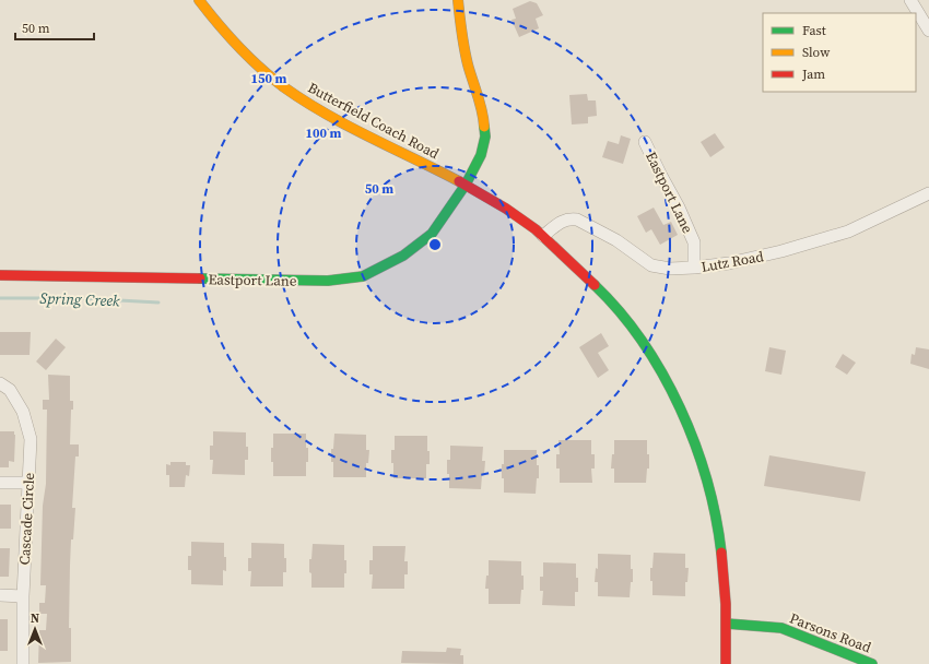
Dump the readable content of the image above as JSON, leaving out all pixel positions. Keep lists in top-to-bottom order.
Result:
{
  "streets": {
    "main road": ["Butterfield Coach Road", "Eastport Lane", "Parsons Road"],
    "street": ["Lutz Road", "Cascade Circle"]
  },
  "crossings": [
    ["Butterfield Coach Road", "Eastport Lane"],
    ["Butterfield Coach Road", "Lutz Road"],
    ["Butterfield Coach Road", "Parsons Road"],
    ["Eastport Lane", "Lutz Road"]
  ],
  "water": ["Spring Creek"],
  "legend": ["Fast", "Slow", "Jam"],
  "scale_bar": "50 m",
  "north": "top",
  "rings": ["150 m", "100 m", "50 m"]
}
